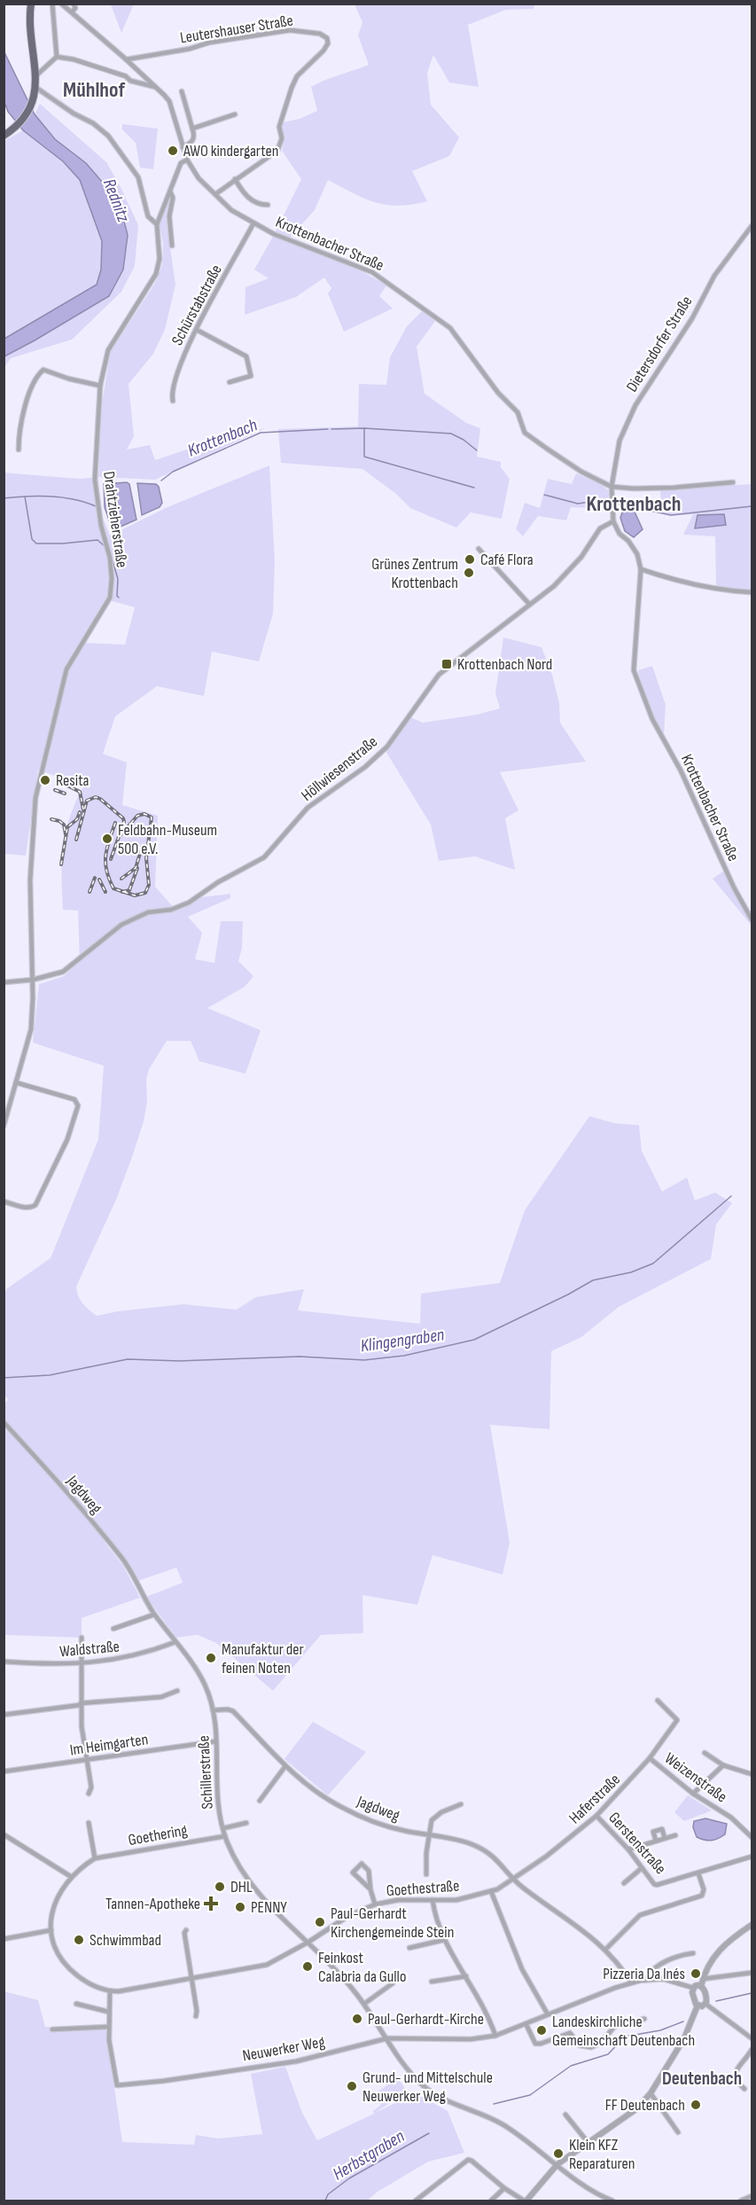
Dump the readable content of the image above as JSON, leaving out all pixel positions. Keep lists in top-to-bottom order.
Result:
{
  "streets": {
    "street": [
      "Leutershauser Straße",
      "Krottenbacher Straße",
      "Schürstabstraße",
      "Dietersdorfer Straße",
      "Drahtzieherstraße",
      "Höllwiesenstraße",
      "Jagdweg",
      "Waldstraße",
      "Im Heimgarten",
      "Schillerstraße",
      "Weizenstraße",
      "Haferstraße",
      "Goethering",
      "Gerstenstraße",
      "Goethestraße",
      "Neuwerker Weg"
    ]
  },
  "crossings": [
    ["Leutershauser Straße", "Krottenbacher Straße"],
    ["Krottenbacher Straße", "Schürstabstraße"],
    ["Krottenbacher Straße", "Dietersdorfer Straße"],
    ["Krottenbacher Straße", "Drahtzieherstraße"],
    ["Dietersdorfer Straße", "Höllwiesenstraße"],
    ["Drahtzieherstraße", "Höllwiesenstraße"],
    ["Jagdweg", "Waldstraße"],
    ["Jagdweg", "Schillerstraße"],
    ["Jagdweg", "Haferstraße"],
    ["Jagdweg", "Goethestraße"],
    ["Jagdweg", "Neuwerker Weg"],
    ["Im Heimgarten", "Schillerstraße"],
    ["Schillerstraße", "Goethering"],
    ["Schillerstraße", "Goethestraße"],
    ["Schillerstraße", "Neuwerker Weg"],
    ["Weizenstraße", "Haferstraße"],
    ["Haferstraße", "Gerstenstraße"],
    ["Haferstraße", "Goethestraße"],
    ["Goethering", "Neuwerker Weg"]
  ],
  "districts": ["Mühlhof", "Krottenbach", "Deutenbach"],
  "water": [
    "Rednitz",
    "Krottenbach",
    "Klingengraben",
    "Herbstgraben"
  ],
  "places": {
    "other": [
      "AWO kindergarten",
      "Café Flora",
      "Grünes Zentrum Krottenbach",
      "Resita",
      "Feldbahn-Museum 500 e.V.",
      "Manufaktur der feinen Noten",
      "DHL",
      "PENNY",
      "Paul-Gerhardt Kirchengemeinde Stein",
      "Schwimmbad",
      "Feinkost Calabria da Gullo",
      "Pizzeria Da Inés",
      "Paul-Gerhardt-Kirche",
      "Landeskirchliche Gemeinschaft Deutenbach",
      "Grund- und Mittelschule Neuwerker Weg",
      "FF Deutenbach",
      "Klein KFZ Reparaturen"
    ],
    "transit": ["Krottenbach Nord"],
    "health": ["Tannen-Apotheke"]
  }
}
